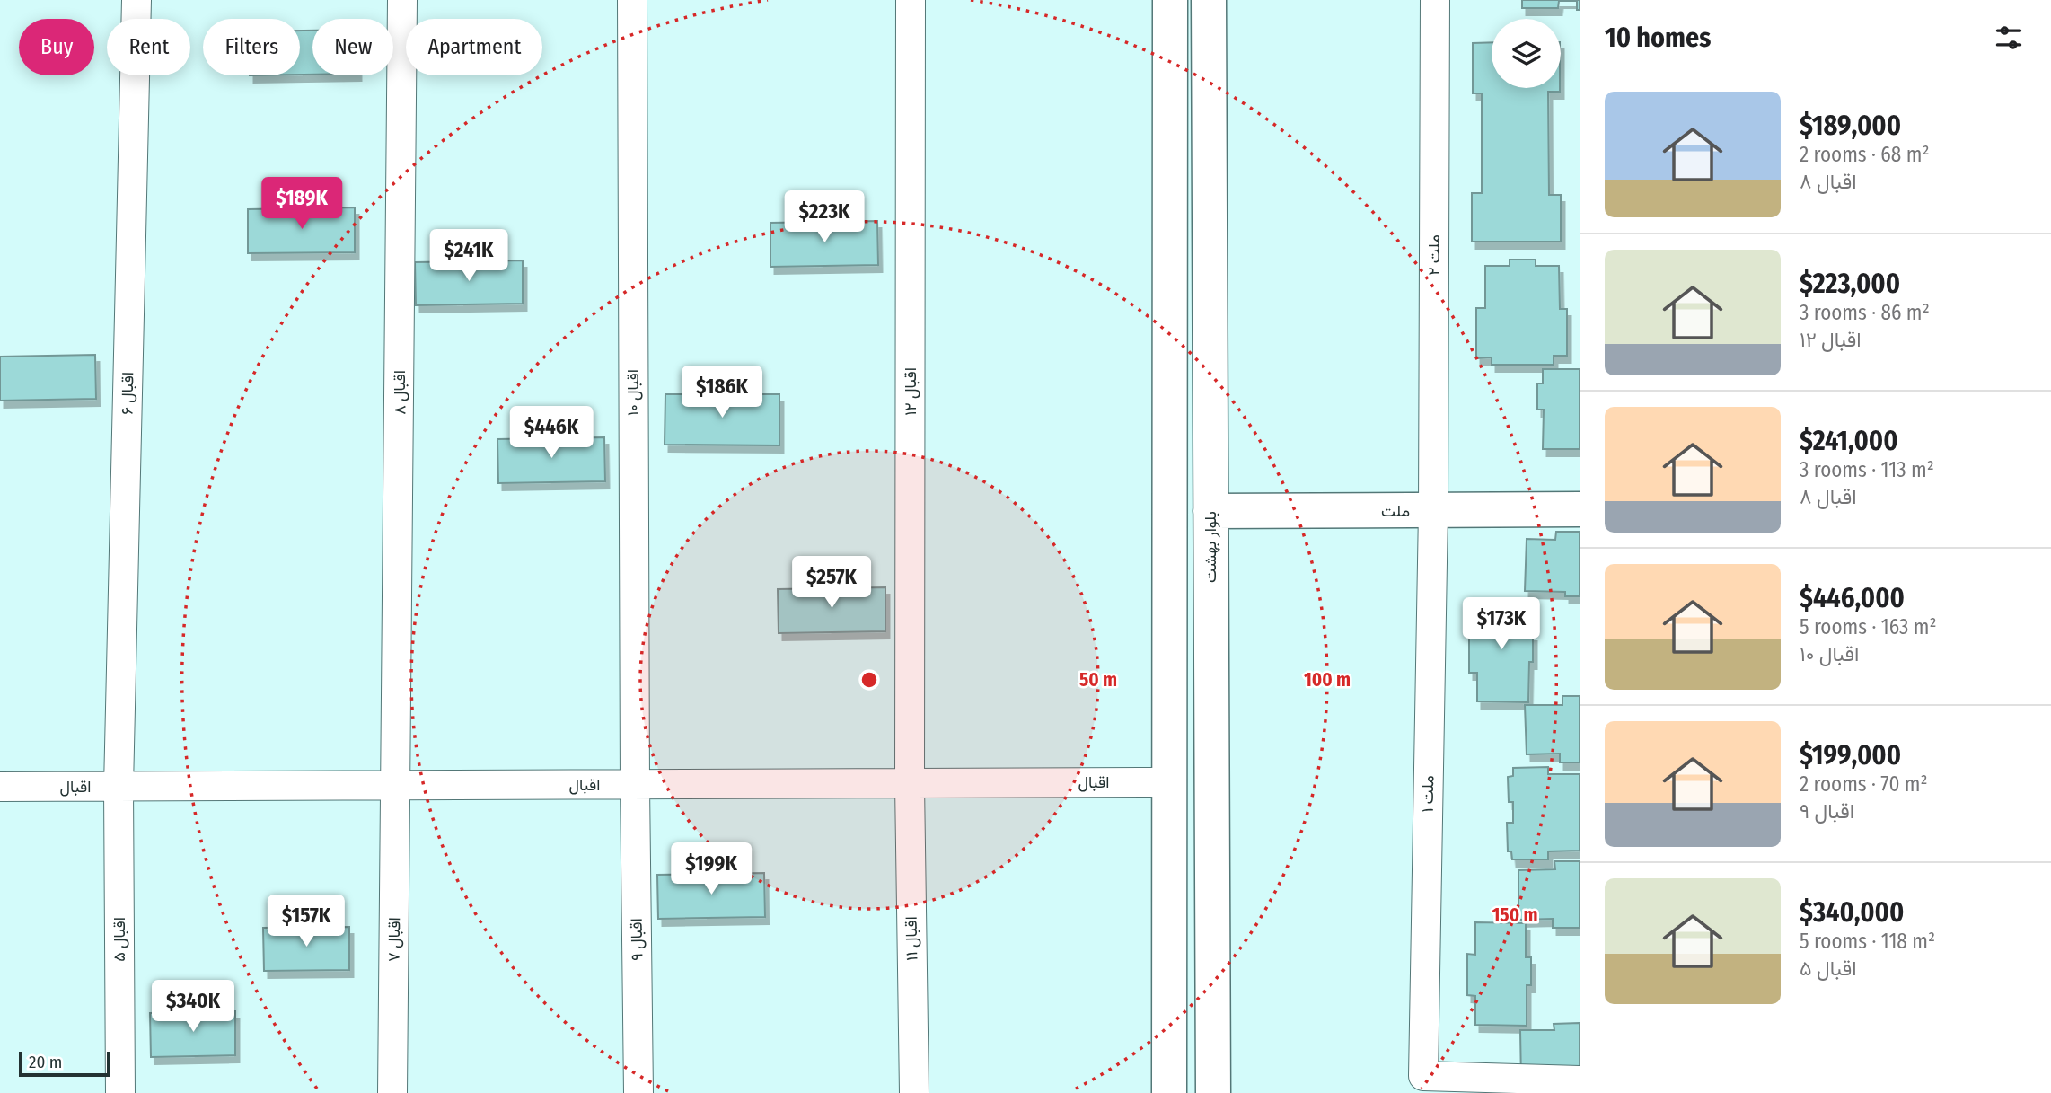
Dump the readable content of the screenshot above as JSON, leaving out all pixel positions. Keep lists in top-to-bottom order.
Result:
{
  "streets": {
    "street": [
      "ملت ۲",
      "اقبال ۱۲",
      "اقبال ۸",
      "اقبال ۱۰",
      "اقبال ۶",
      "ملت",
      "بلوار بهشت",
      "اقبال",
      "ملت ۱",
      "اقبال ۱۱",
      "اقبال ۵",
      "اقبال ۷",
      "اقبال ۹"
    ]
  },
  "crossings": [
    ["ملت ۲", "ملت"],
    ["ملت ۲", "ملت ۱"],
    ["اقبال ۱۲", "اقبال"],
    ["اقبال ۱۲", "اقبال ۱۱"],
    ["اقبال ۸", "اقبال"],
    ["اقبال ۸", "اقبال ۷"],
    ["اقبال ۱۰", "اقبال"],
    ["اقبال ۱۰", "اقبال ۹"],
    ["اقبال ۶", "اقبال"],
    ["اقبال ۶", "اقبال ۵"],
    ["ملت", "بلوار بهشت"],
    ["ملت", "ملت ۱"],
    ["اقبال", "اقبال ۱۱"],
    ["اقبال", "اقبال ۵"],
    ["اقبال", "اقبال ۷"],
    ["اقبال", "اقبال ۹"]
  ],
  "scale_bar": "20 m",
  "page": {
    "heading": "10 homes",
    "chip": [
      "Buy",
      "Rent",
      "Filters",
      "New",
      "Apartment"
    ],
    "list": [
      {
        "name": "$189,000",
        "note": "2 rooms · 68 m² · اقبال ۸"
      },
      {
        "name": "$223,000",
        "note": "3 rooms · 86 m² · اقبال ۱۲"
      },
      {
        "name": "$241,000",
        "note": "3 rooms · 113 m² · اقبال ۸"
      },
      {
        "name": "$446,000",
        "note": "5 rooms · 163 m² · اقبال ۱۰"
      },
      {
        "name": "$199,000",
        "note": "2 rooms · 70 m² · اقبال ۹"
      },
      {
        "name": "$340,000",
        "note": "5 rooms · 118 m² · اقبال ۵"
      }
    ],
    "price": [
      "$189K",
      "$223K",
      "$241K",
      "$186K",
      "$446K",
      "$257K",
      "$173K",
      "$199K",
      "$157K",
      "$340K"
    ],
    "scale": "20 m"
  },
  "rings": ["50 m", "100 m", "150 m"]
}
